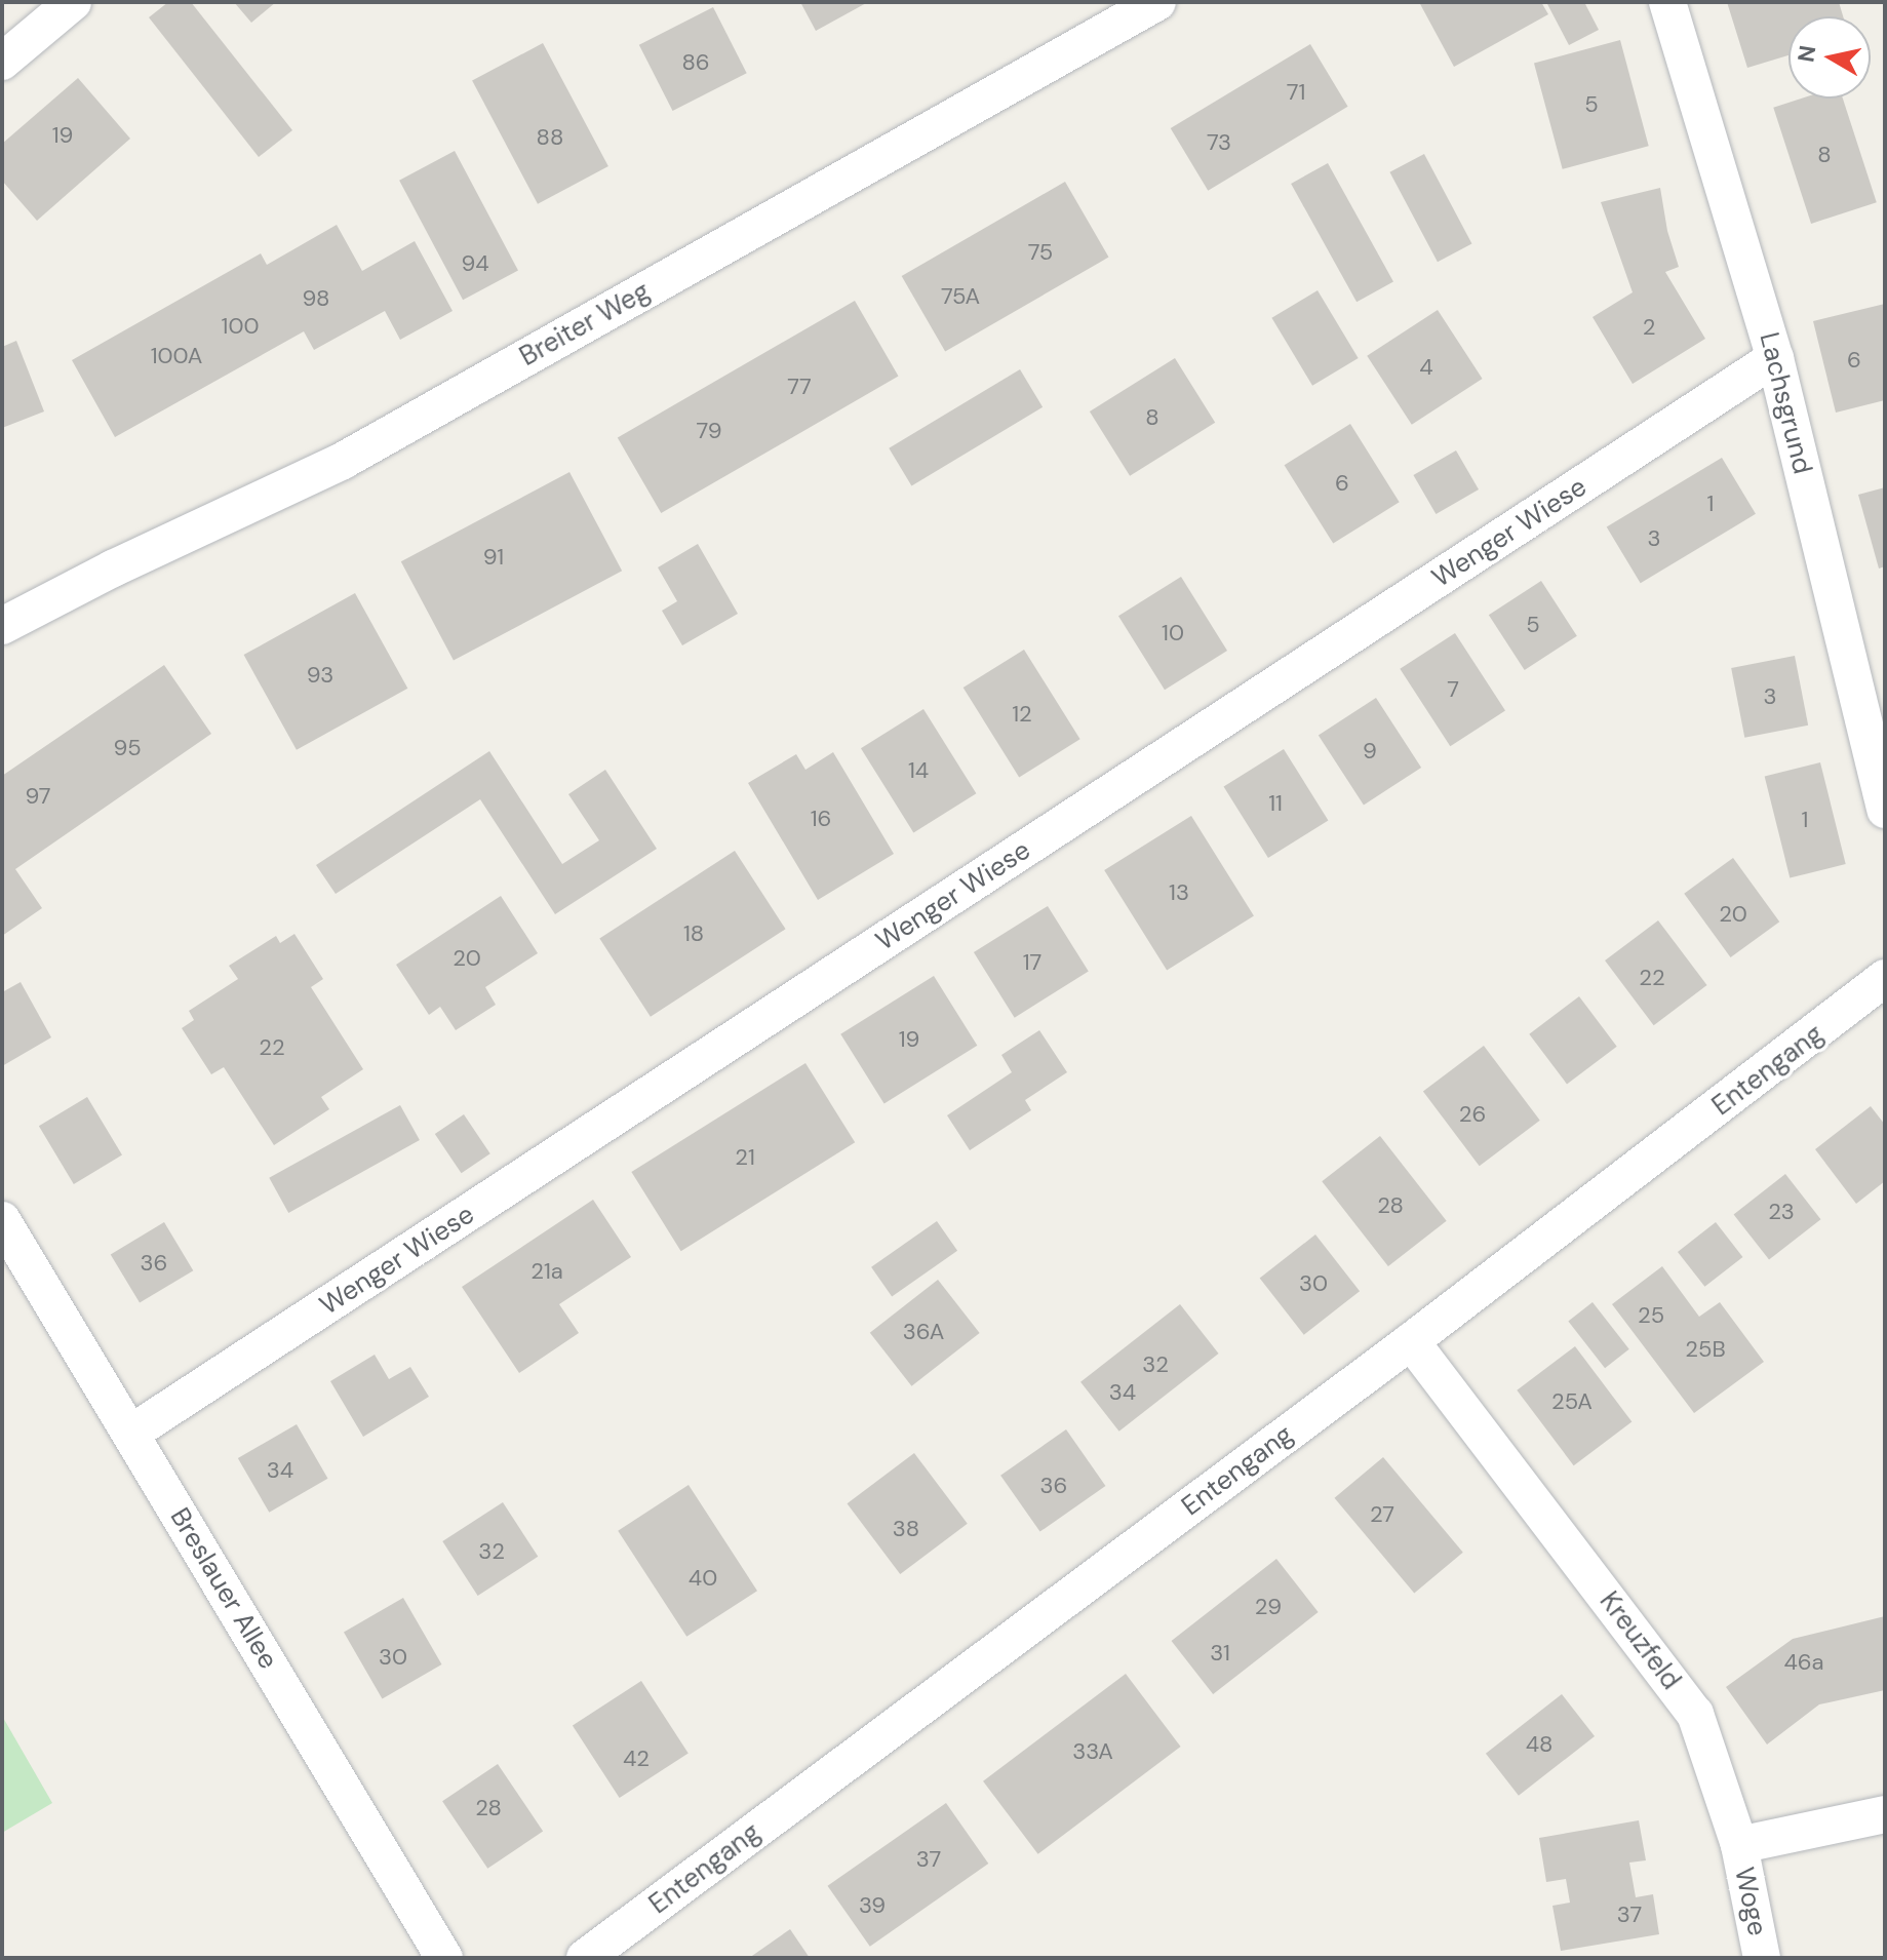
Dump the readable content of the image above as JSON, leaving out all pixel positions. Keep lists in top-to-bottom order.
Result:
{
  "streets": {
    "street": [
      "Breiter Weg",
      "Lachsgrund",
      "Wenger Wiese",
      "Entengang",
      "Breslauer Allee",
      "Kreuzfeld",
      "Woge"
    ]
  },
  "crossings": [
    ["Lachsgrund", "Wenger Wiese"],
    ["Wenger Wiese", "Breslauer Allee"],
    ["Entengang", "Kreuzfeld"],
    ["Kreuzfeld", "Woge"]
  ],
  "house_numbers": [
    "86",
    "71",
    "5",
    "19",
    "88",
    "73",
    "8",
    "75",
    "94",
    "75A",
    "98",
    "100",
    "2",
    "100A",
    "6",
    "4",
    "77",
    "8",
    "79",
    "6",
    "1",
    "3",
    "91",
    "5",
    "10",
    "93",
    "7",
    "3",
    "12",
    "95",
    "9",
    "14",
    "97",
    "11",
    "16",
    "1",
    "13",
    "20",
    "18",
    "20",
    "17",
    "22",
    "19",
    "22",
    "26",
    "21",
    "28",
    "23",
    "36",
    "21a",
    "30",
    "25",
    "36A",
    "25B",
    "32",
    "34",
    "25A",
    "34",
    "36",
    "27",
    "38",
    "32",
    "40",
    "29",
    "31",
    "30",
    "46a",
    "48",
    "33A",
    "42",
    "28",
    "37",
    "39",
    "37"
  ],
  "north": "left"
}
